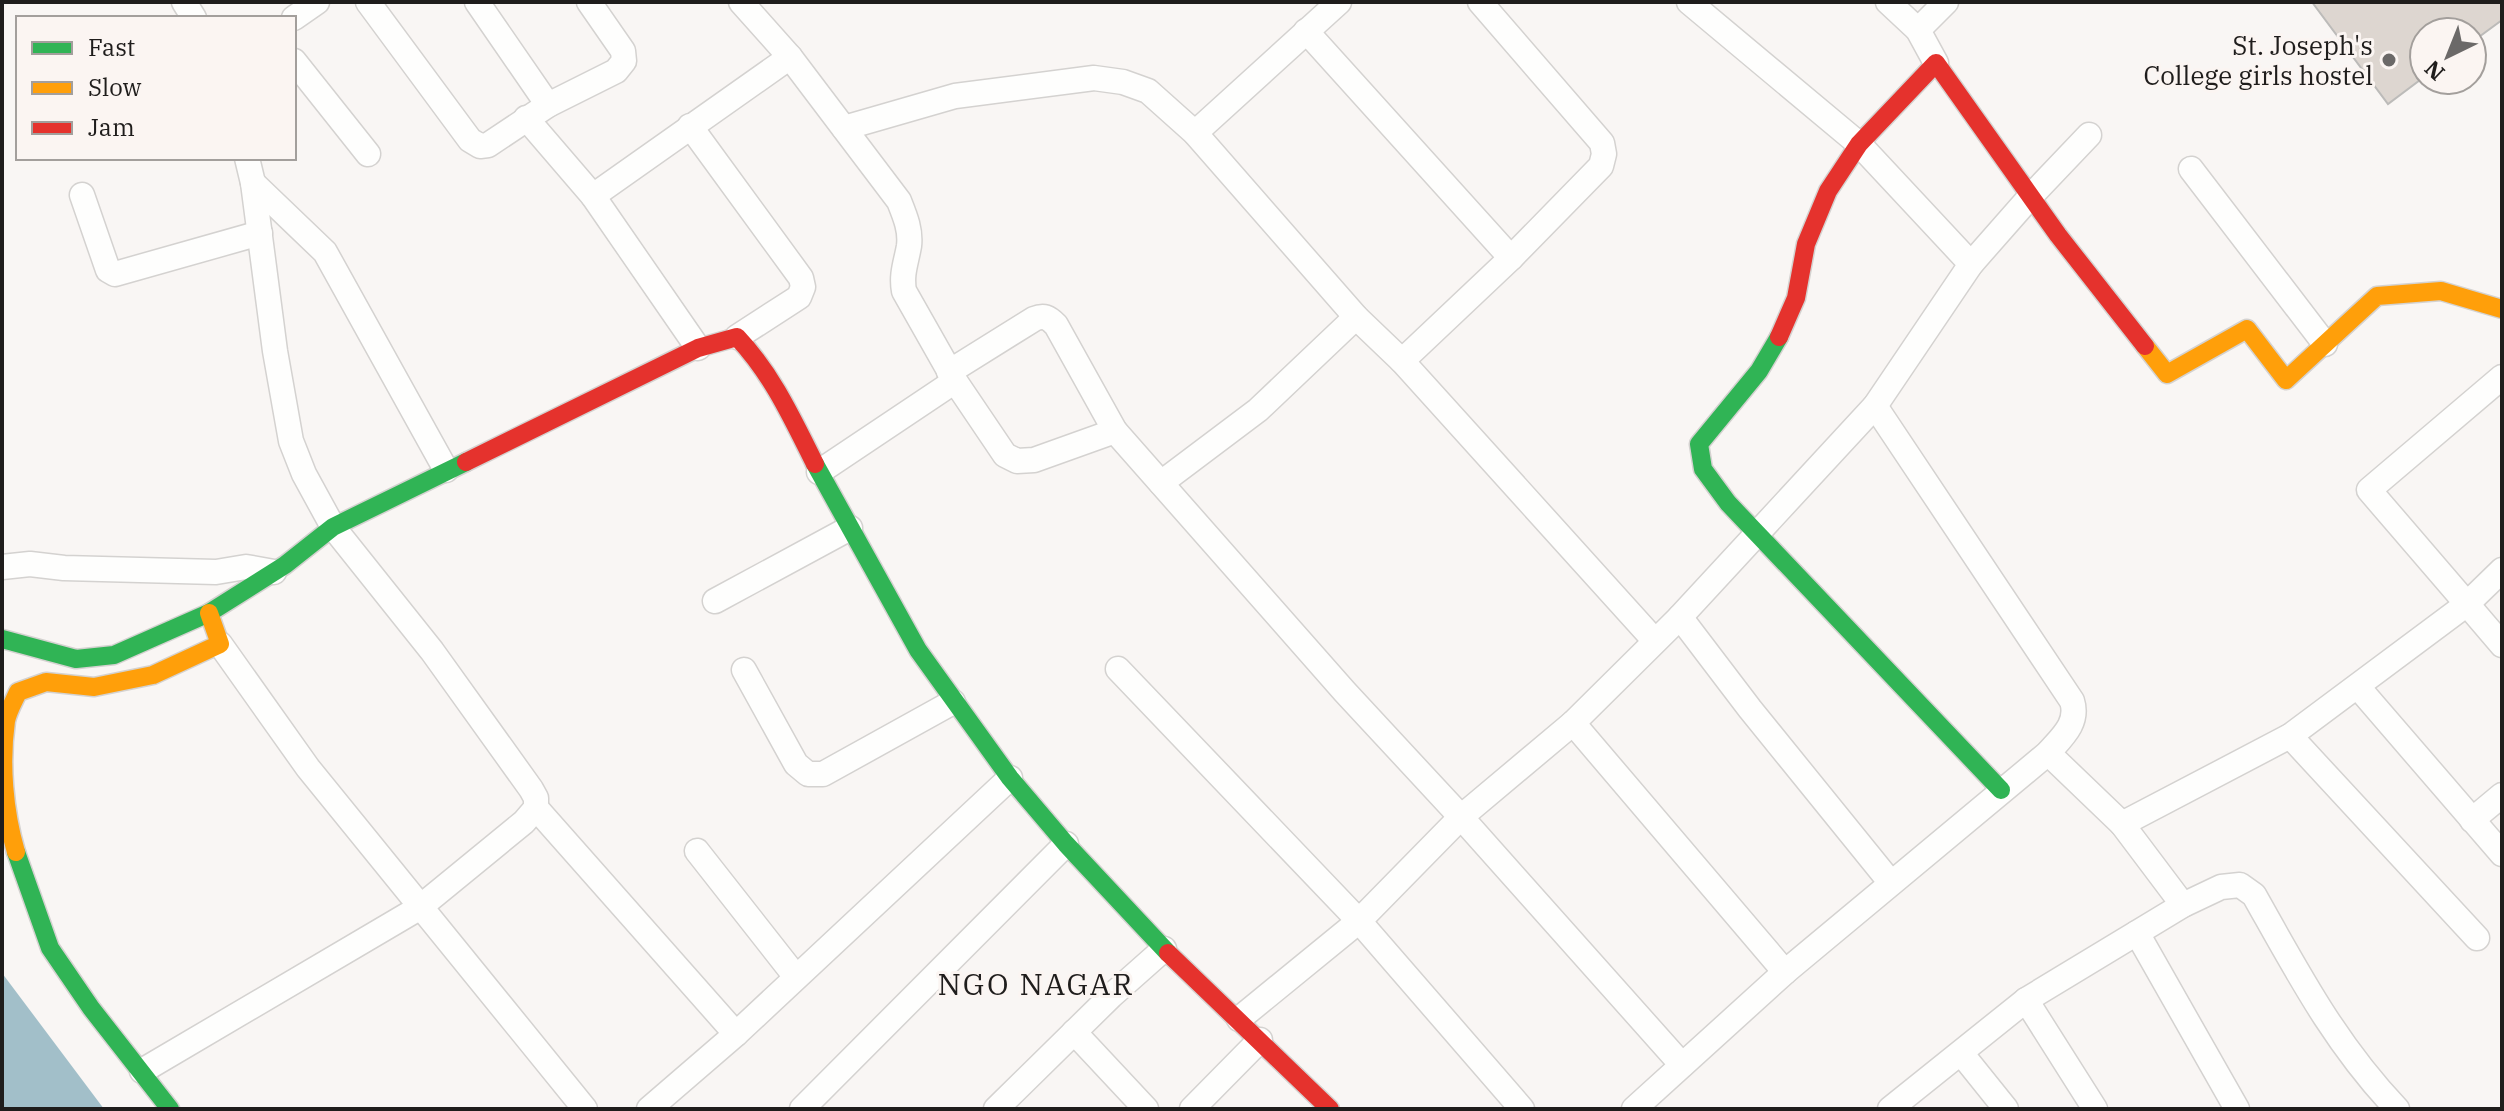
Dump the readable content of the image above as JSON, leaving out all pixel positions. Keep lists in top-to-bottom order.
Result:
{
  "districts": ["NGO NAGAR"],
  "places": ["St. Joseph's College girls hostel"],
  "legend": ["Fast", "Slow", "Jam"],
  "north": "bottom left"
}
